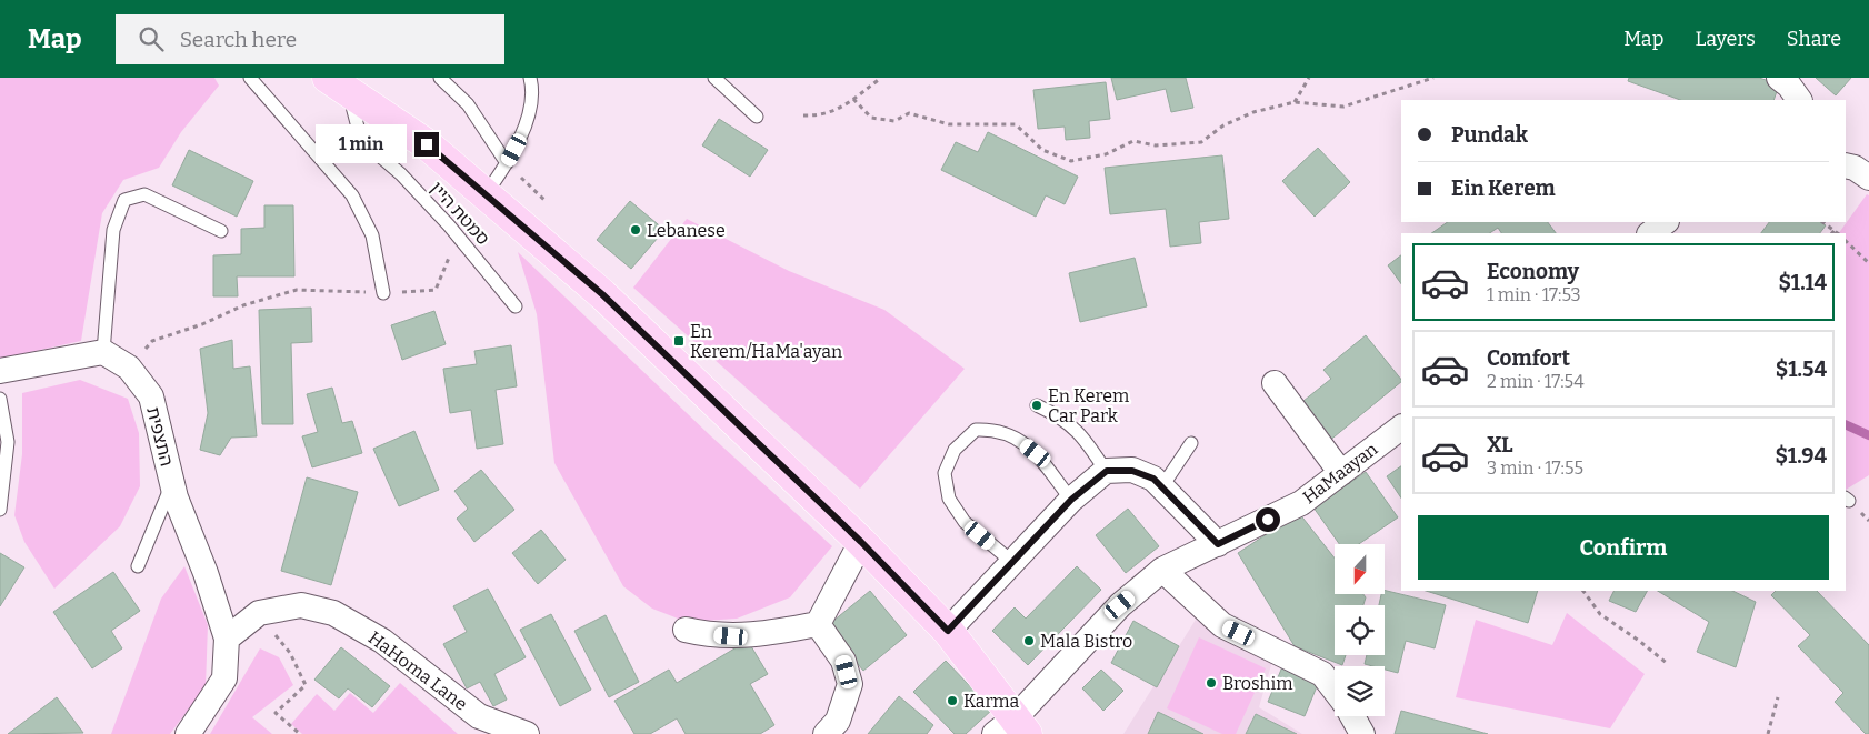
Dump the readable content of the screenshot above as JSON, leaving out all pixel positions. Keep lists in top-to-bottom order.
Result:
{
  "streets": {
    "street": ["התצפית", "HaMaayan", "HaHoma Lane"],
    "lane": ["סמטת היין"]
  },
  "crossings": [
    ["התצפית", "HaHoma Lane"]
  ],
  "places": {
    "other": [
      "Lebanese",
      "En Kerem Car Park",
      "Mala Bistro",
      "Broshim",
      "Karma"
    ],
    "transit": ["En Kerem/HaMa'ayan"]
  },
  "north": "bottom",
  "page": {
    "header": "Map",
    "search": "Search here",
    "nav": ["Map", "Layers", "Share"],
    "banner": ["Pundak", "Ein Kerem"],
    "bubble": "1 min",
    "list": [
      {
        "name": "Economy",
        "note": "1 min · 17:53",
        "value": "$1.14"
      },
      {
        "name": "Comfort",
        "note": "2 min · 17:54",
        "value": "$1.54"
      },
      {
        "name": "XL",
        "note": "3 min · 17:55",
        "value": "$1.94"
      }
    ],
    "buttons": "Confirm"
  }
}
